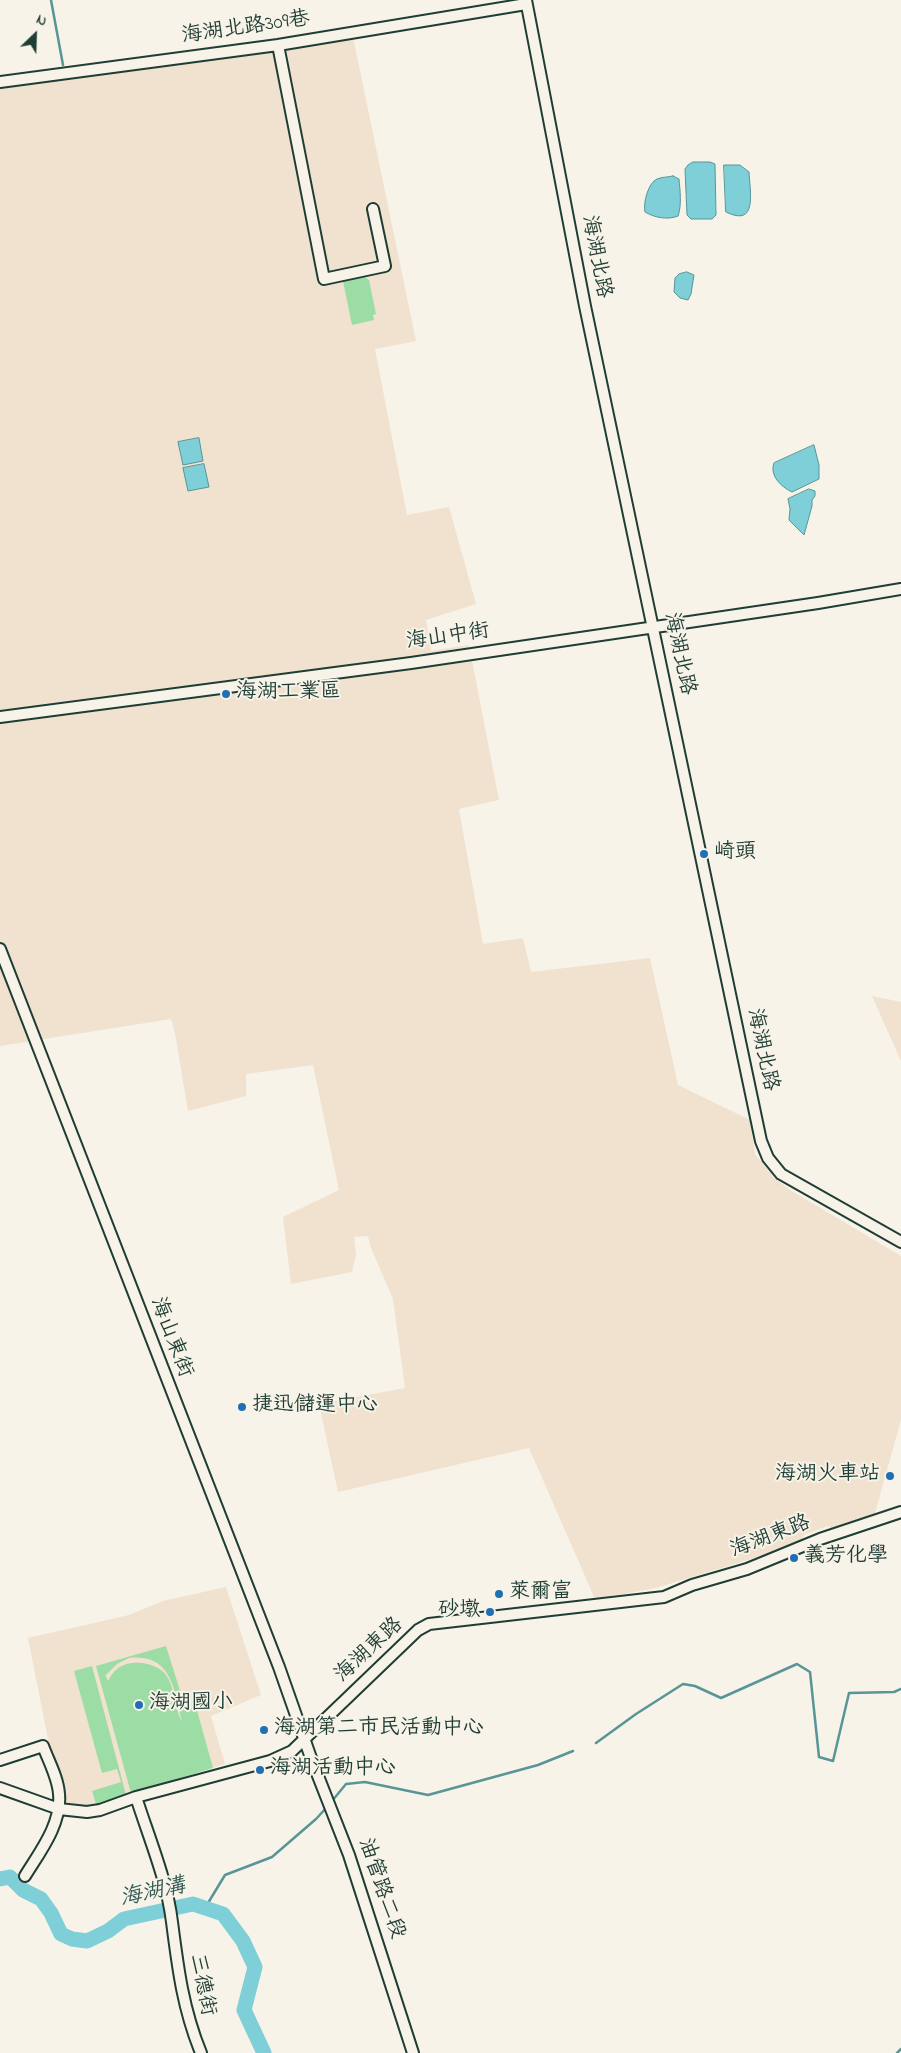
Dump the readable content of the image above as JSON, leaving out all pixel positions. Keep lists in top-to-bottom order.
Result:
{
  "streets": {
    "street": [
      "海湖北路309巷",
      "海湖北路",
      "海山中街",
      "海山東街",
      "海湖東路",
      "油管路二段",
      "三德街"
    ]
  },
  "crossings": [
    ["海湖北路309巷", "海湖北路"],
    ["海湖北路", "海山中街"],
    ["海山東街", "海湖東路"],
    ["海山東街", "油管路二段"],
    ["海湖東路", "油管路二段"],
    ["海湖東路", "三德街"]
  ],
  "water": ["海湖溝"],
  "places": [
    "海湖工業區",
    "崎頭",
    "捷迅儲運中心",
    "海湖火車站",
    "義芳化學",
    "萊爾富",
    "砂墩",
    "海湖國小",
    "海湖第二市民活動中心",
    "海湖活動中心"
  ],
  "north": "top right"
}
